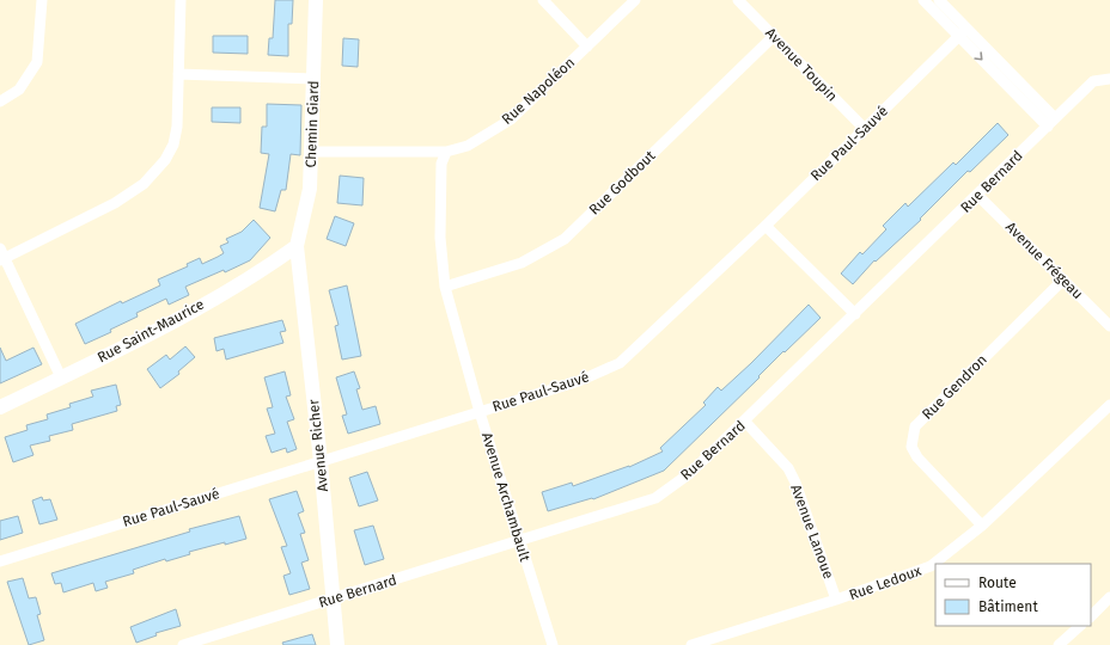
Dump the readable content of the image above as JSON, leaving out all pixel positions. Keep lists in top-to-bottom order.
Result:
{
  "streets": {
    "street": [
      "Avenue Toupin",
      "Rue Napoléon",
      "Chemin Giard",
      "Rue Paul-Sauvé",
      "Rue Bernard",
      "Rue Godbout",
      "Avenue Frégeau",
      "Rue Saint-Maurice",
      "Rue Gendron",
      "Avenue Richer",
      "Avenue Archambault",
      "Avenue Lanoue",
      "Rue Ledoux"
    ]
  },
  "crossings": [
    ["Avenue Toupin", "Rue Paul-Sauvé"],
    ["Avenue Toupin", "Rue Godbout"],
    ["Rue Napoléon", "Chemin Giard"],
    ["Rue Napoléon", "Avenue Archambault"],
    ["Chemin Giard", "Rue Saint-Maurice"],
    ["Chemin Giard", "Avenue Richer"],
    ["Rue Paul-Sauvé", "Avenue Richer"],
    ["Rue Paul-Sauvé", "Avenue Archambault"],
    ["Rue Bernard", "Avenue Frégeau"],
    ["Rue Bernard", "Avenue Richer"],
    ["Rue Bernard", "Avenue Archambault"],
    ["Rue Bernard", "Avenue Lanoue"],
    ["Rue Godbout", "Avenue Archambault"],
    ["Avenue Frégeau", "Rue Gendron"],
    ["Rue Saint-Maurice", "Avenue Richer"],
    ["Rue Gendron", "Rue Ledoux"],
    ["Avenue Lanoue", "Rue Ledoux"]
  ],
  "legend": ["Route", "Bâtiment"]
}
